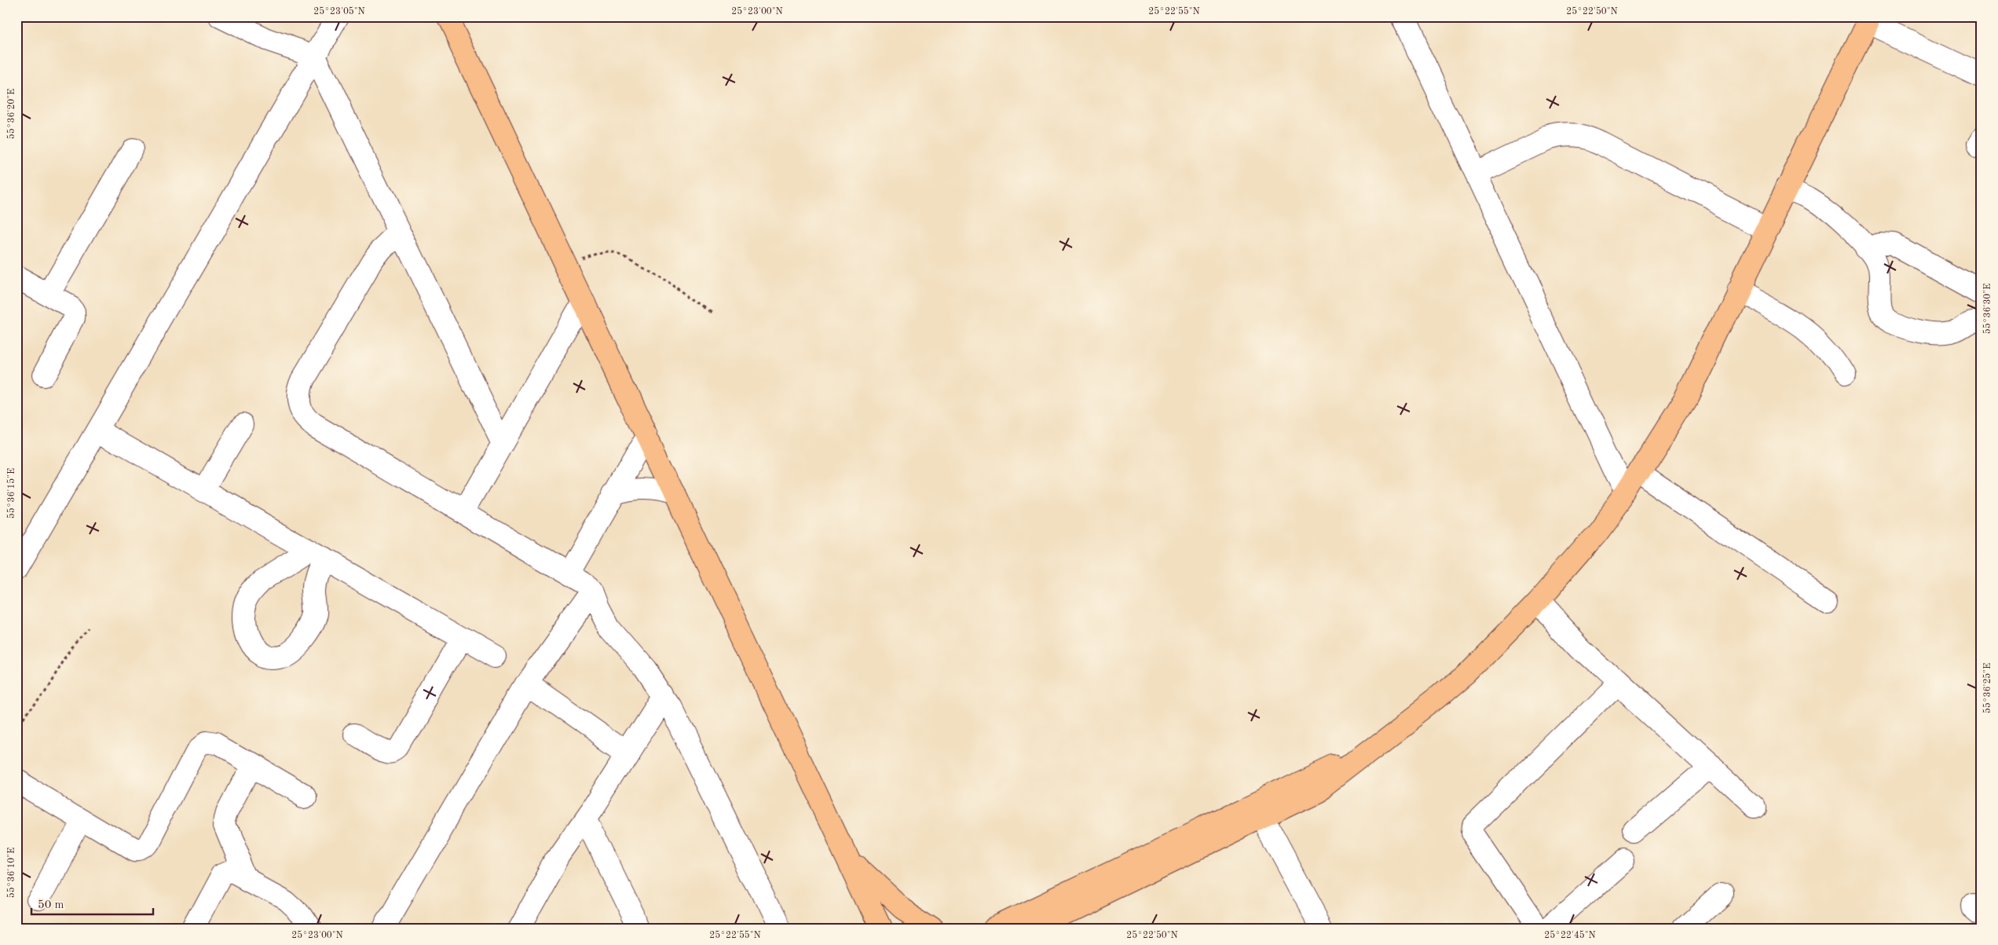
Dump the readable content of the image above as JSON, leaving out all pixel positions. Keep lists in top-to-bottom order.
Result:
{
  "scale_bar": "50 m",
  "coordinates": [
    "25°23'05\"N",
    "25°23'00\"N",
    "25°22'55\"N",
    "25°22'50\"N",
    "55°36'20\"E",
    "55°36'30\"E",
    "55°36'15\"E",
    "55°36'25\"E",
    "55°36'10\"E",
    "25°22'45\"N"
  ]
}
